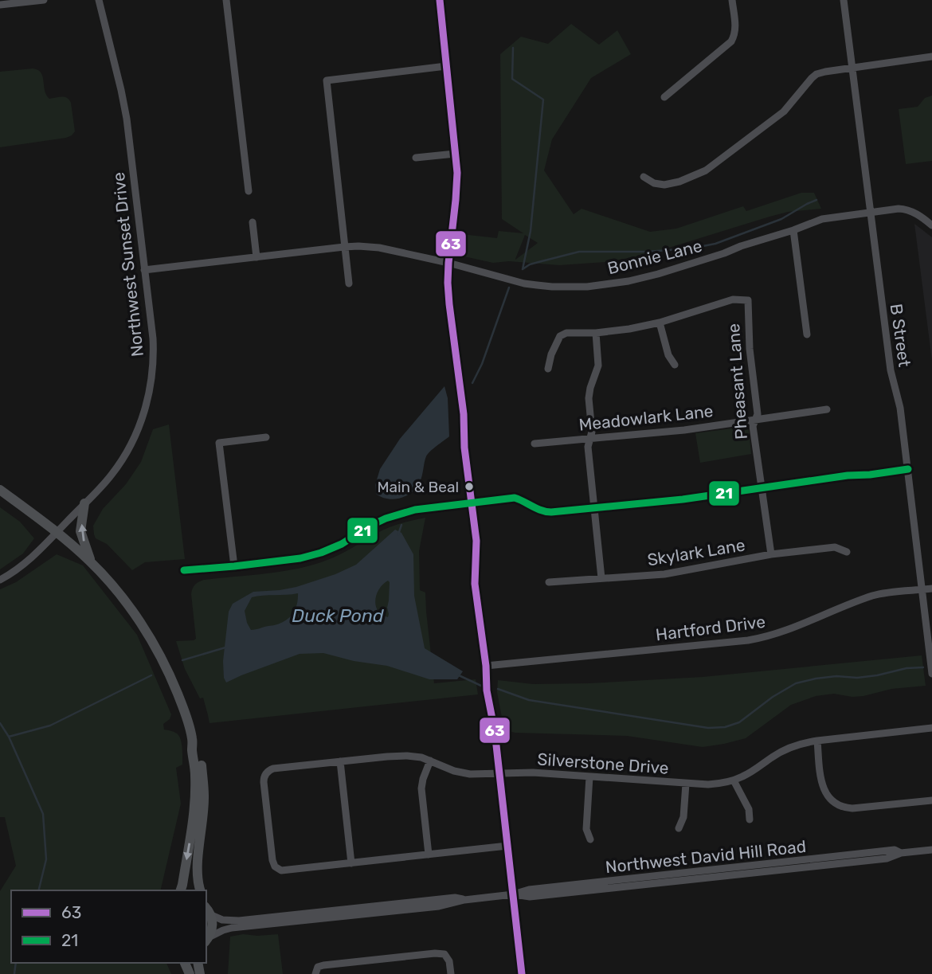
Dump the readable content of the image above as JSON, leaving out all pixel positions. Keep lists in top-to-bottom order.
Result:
{
  "streets": {
    "street": [
      "Bonnie Lane",
      "Northwest Sunset Drive",
      "B Street",
      "Pheasant Lane",
      "Meadowlark Lane",
      "Skylark Lane",
      "Hartford Drive",
      "Silverstone Drive",
      "Northwest David Hill Road"
    ]
  },
  "crossings": [
    ["Bonnie Lane", "Northwest Sunset Drive"],
    ["Bonnie Lane", "B Street"],
    ["B Street", "Hartford Drive"],
    ["Pheasant Lane", "Meadowlark Lane"],
    ["Pheasant Lane", "Skylark Lane"]
  ],
  "water": ["Duck Pond"],
  "places": ["Main & Beal"],
  "lines": ["transit line 63", "transit line 21"],
  "legend": ["63", "21"]
}
